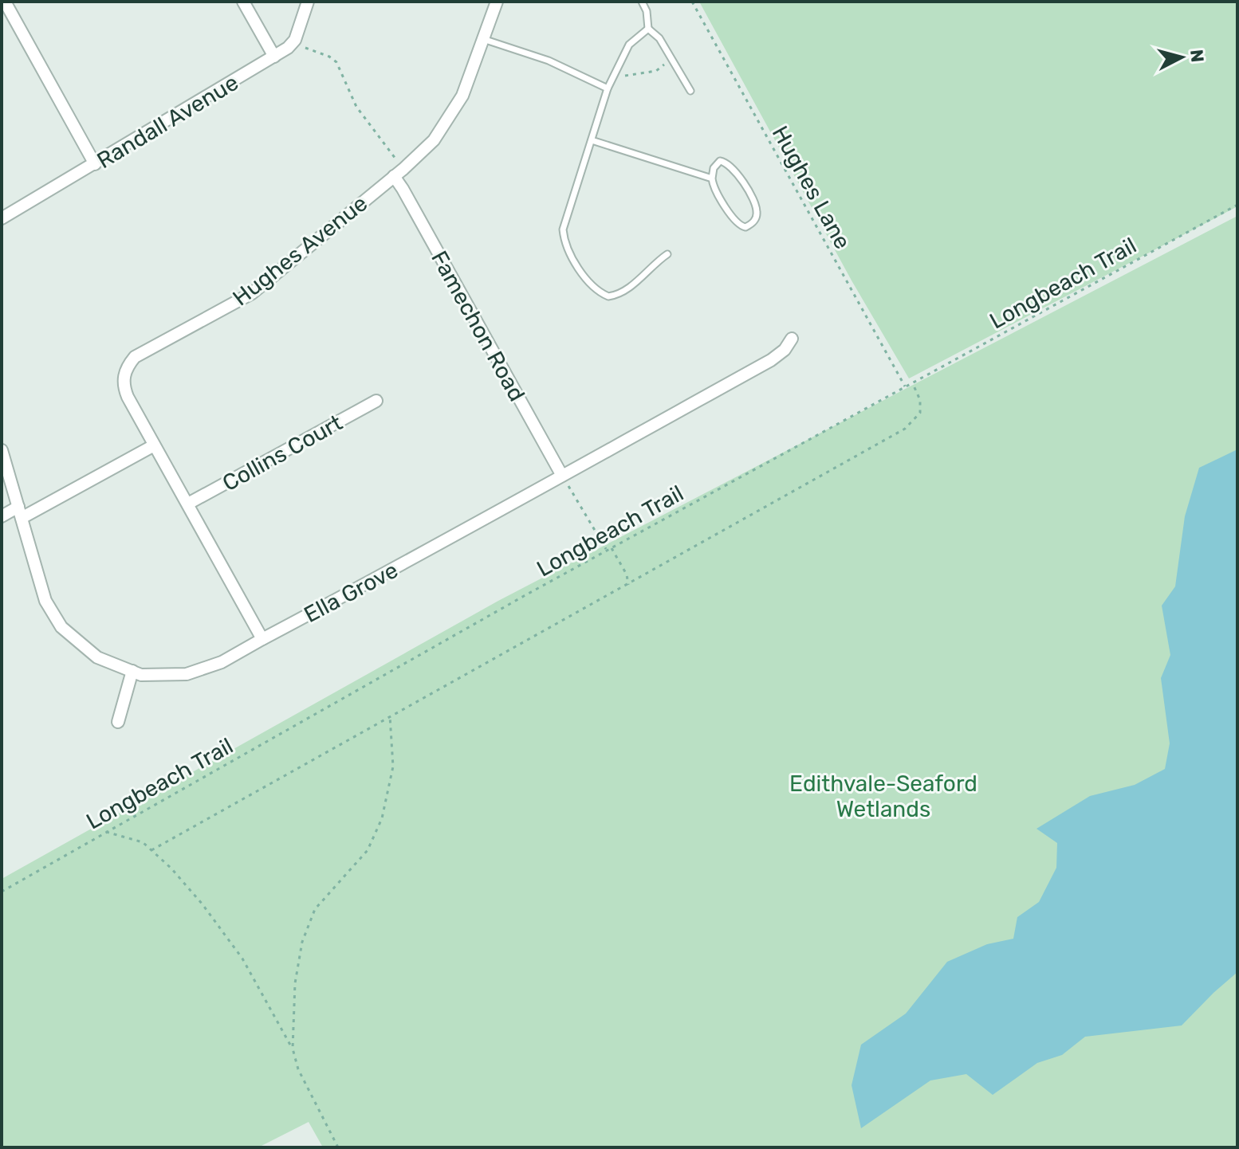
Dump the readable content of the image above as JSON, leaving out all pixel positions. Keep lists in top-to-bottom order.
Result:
{
  "streets": {
    "street": [
      "Randall Avenue",
      "Hughes Avenue",
      "Famechon Road",
      "Collins Court",
      "Ella Grove"
    ],
    "path": ["Hughes Lane", "Longbeach Trail"]
  },
  "crossings": [
    ["Hughes Lane", "Longbeach Trail"],
    ["Hughes Avenue", "Famechon Road"],
    ["Hughes Avenue", "Collins Court"],
    ["Hughes Avenue", "Ella Grove"],
    ["Famechon Road", "Ella Grove"]
  ],
  "parks": ["Edithvale-Seaford Wetlands"],
  "north": "right"
}
